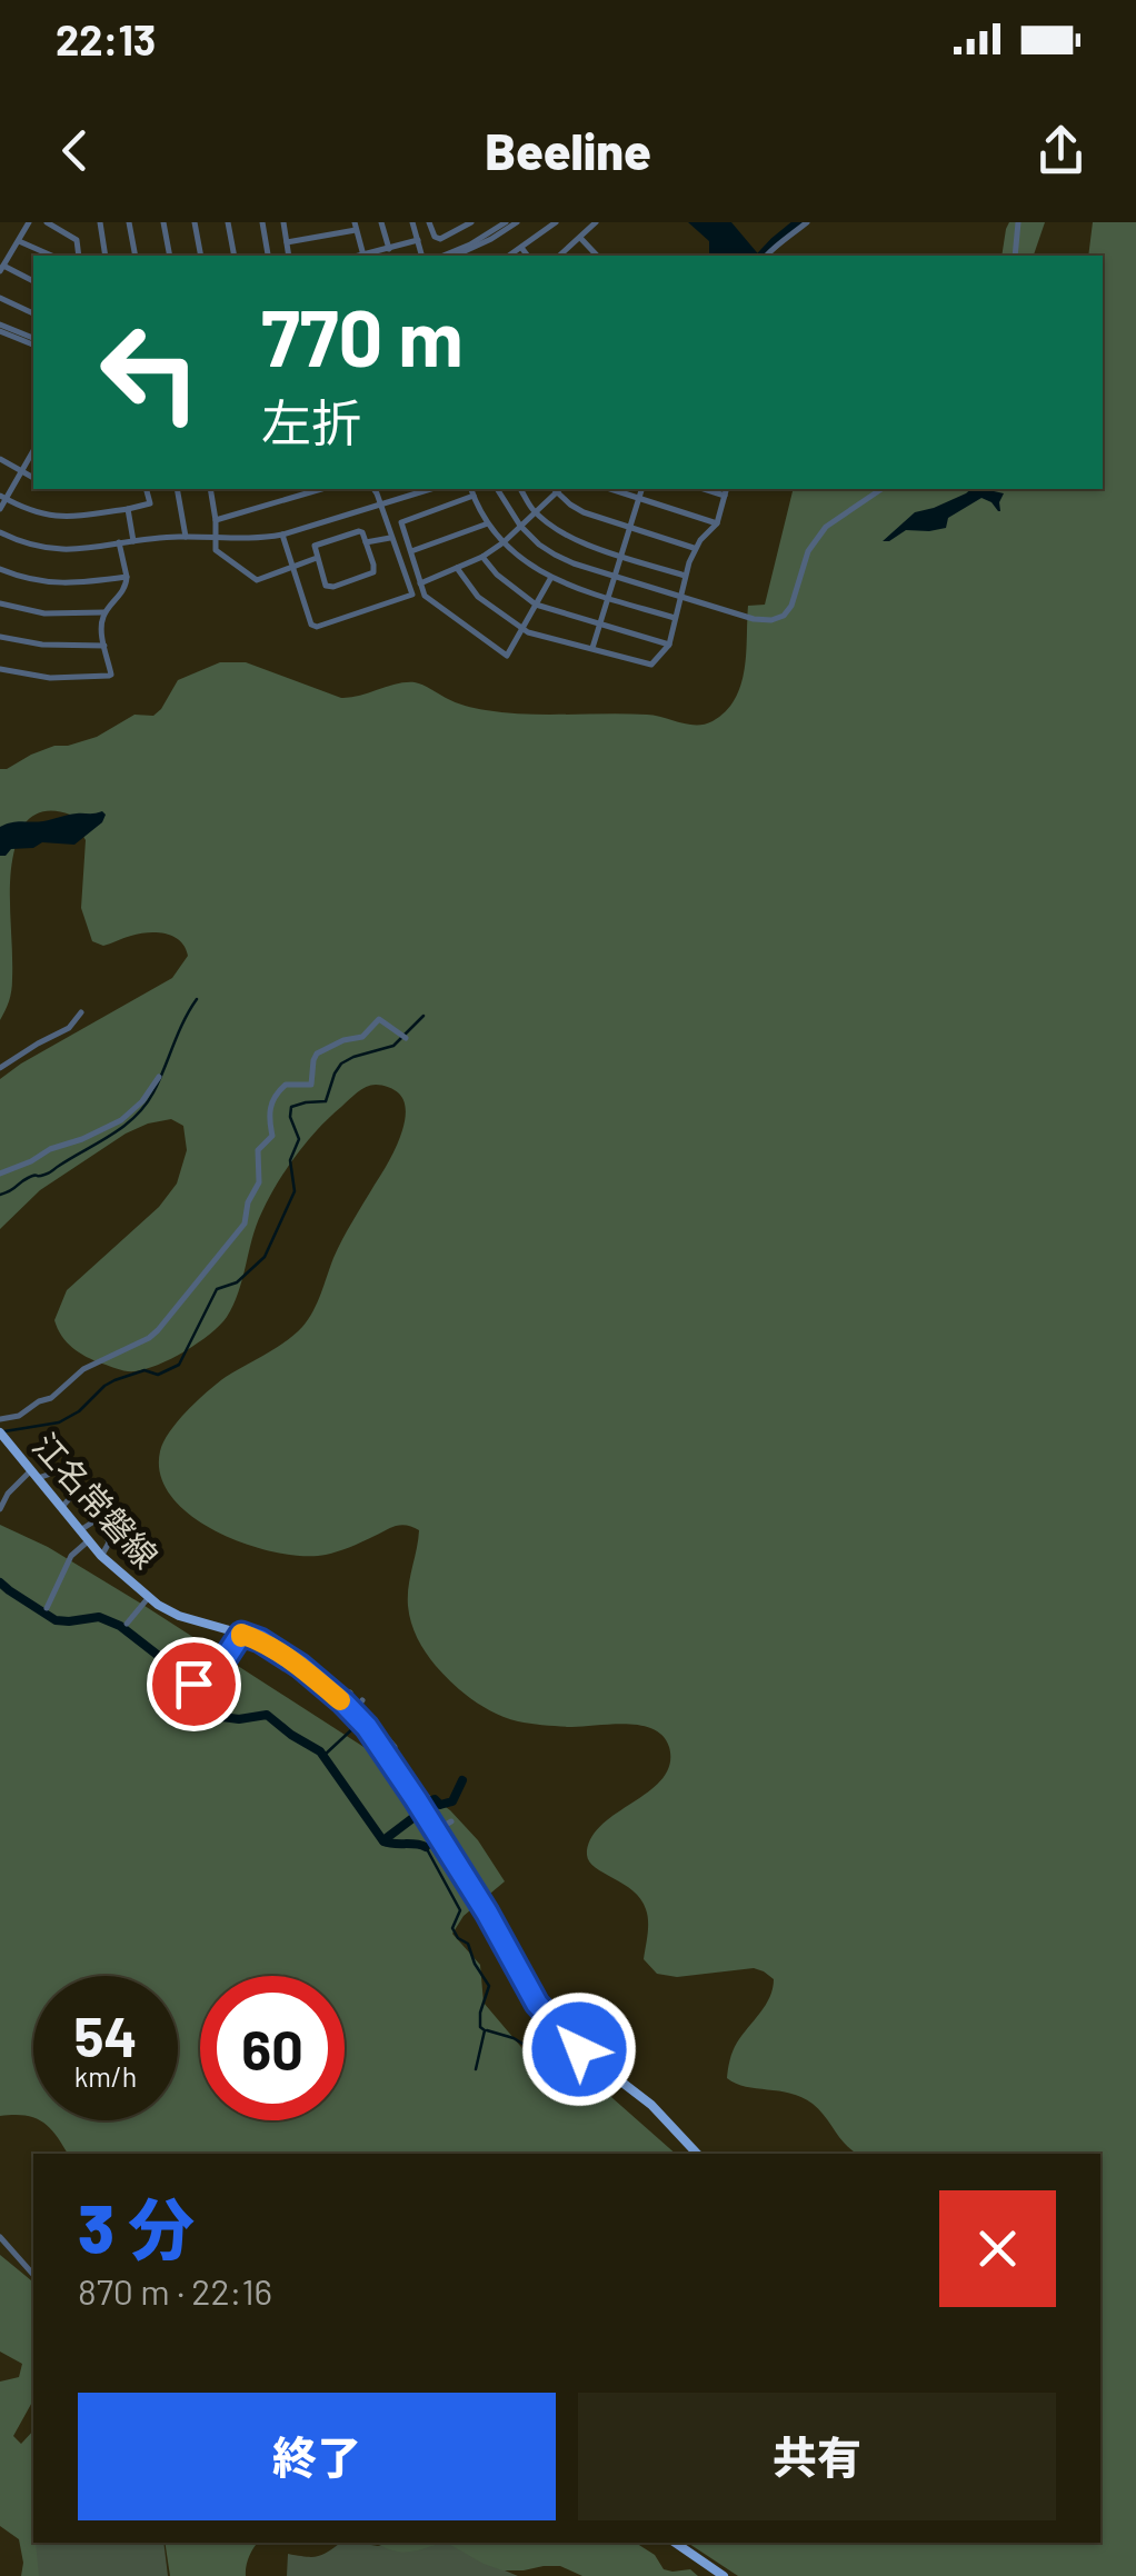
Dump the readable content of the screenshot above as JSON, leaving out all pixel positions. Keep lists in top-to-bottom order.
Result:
{
  "streets": {
    "main road": ["江名常磐線"]
  },
  "page": {
    "status": "22:13",
    "header": "Beeline",
    "turn": ["770 m", "左折"],
    "speed": "54 km/h",
    "limit": "60",
    "heading": ["3 分", "870 m · 22:16"],
    "buttons": ["終了", "共有"]
  }
}
